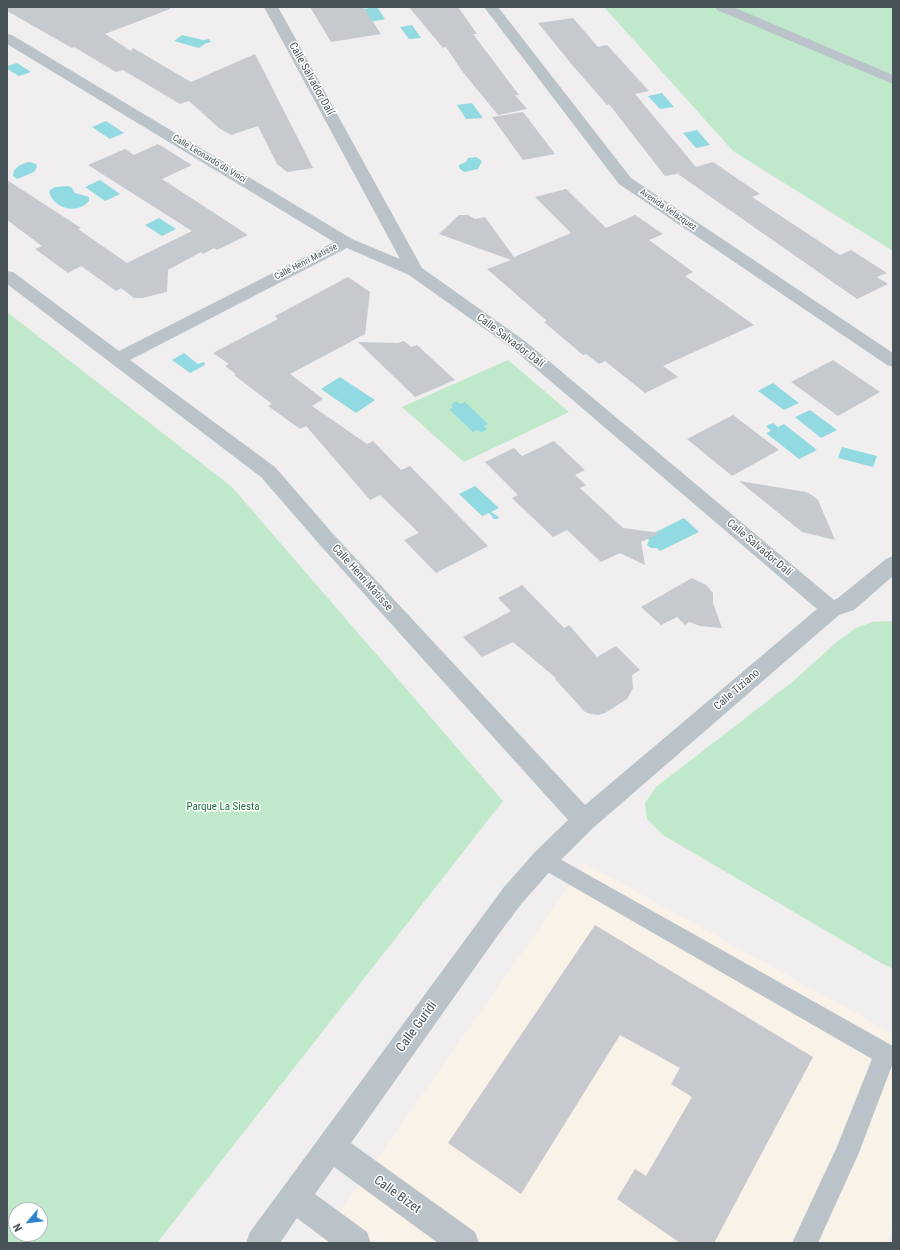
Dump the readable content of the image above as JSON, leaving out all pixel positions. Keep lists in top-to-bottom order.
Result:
{
  "streets": {
    "street": [
      "Calle Salvador Dalí",
      "Calle Leonardo da Vinci",
      "Avenida Velázquez",
      "Calle Henri Matisse",
      "Calle Tiziano",
      "Calle Guridi",
      "Calle Bizet"
    ]
  },
  "crossings": [
    ["Calle Salvador Dalí", "Calle Leonardo da Vinci"],
    ["Calle Salvador Dalí", "Calle Tiziano"],
    ["Calle Leonardo da Vinci", "Calle Henri Matisse"],
    ["Calle Henri Matisse", "Calle Tiziano"],
    ["Calle Henri Matisse", "Calle Guridi"],
    ["Calle Tiziano", "Calle Guridi"],
    ["Calle Guridi", "Calle Bizet"]
  ],
  "parks": ["Parque La Siesta"],
  "north": "bottom left"
}
